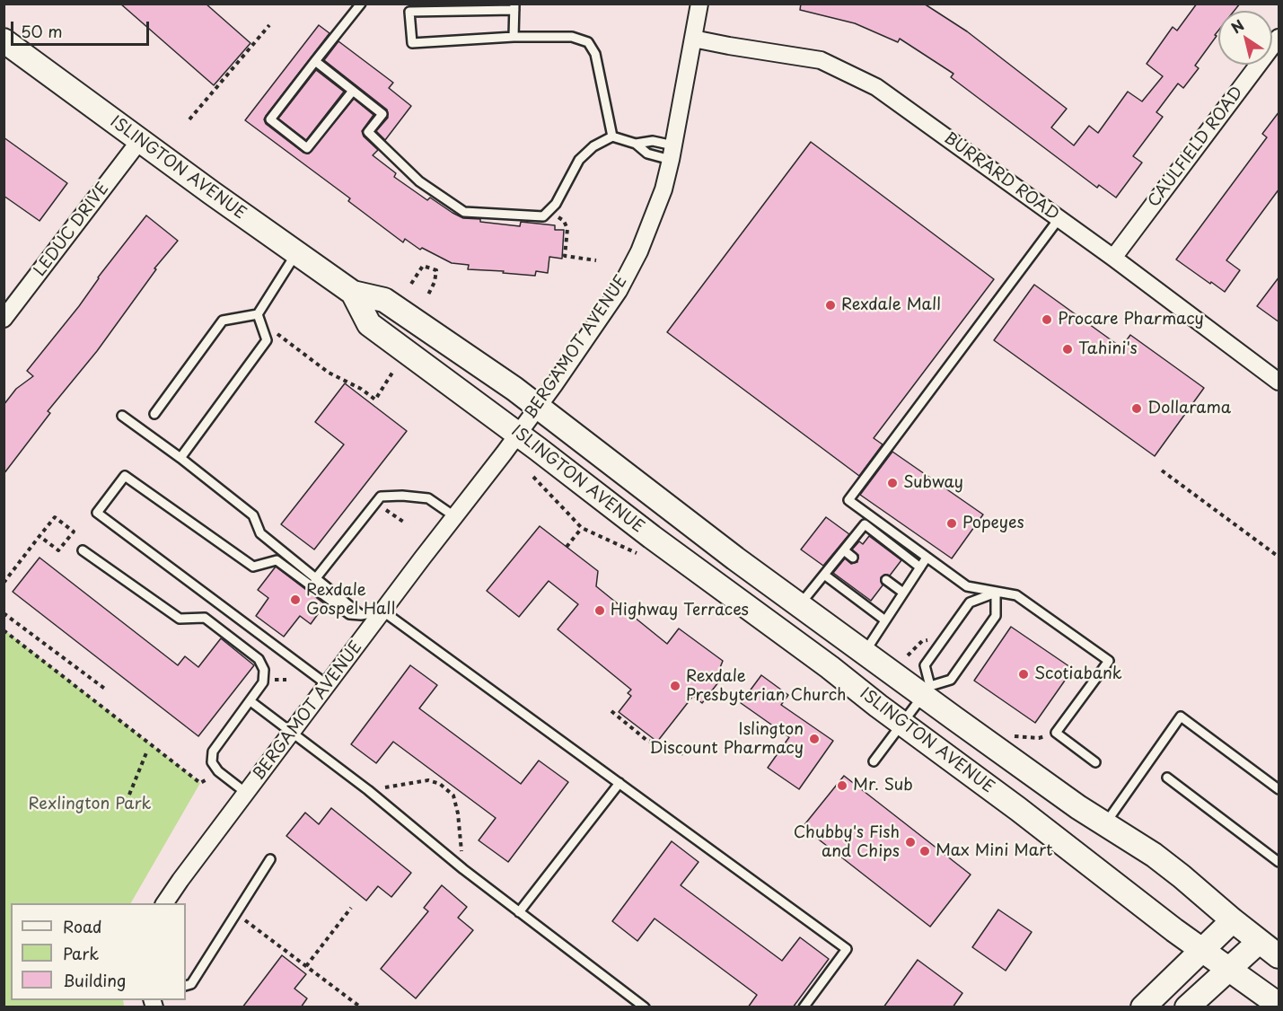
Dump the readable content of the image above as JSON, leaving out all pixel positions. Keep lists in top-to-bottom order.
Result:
{
  "streets": {
    "main road": ["ISLINGTON AVENUE"],
    "street": [
      "CAULFIELD ROAD",
      "BURRARD ROAD",
      "LEDUC DRIVE",
      "BERGAMOT AVENUE"
    ]
  },
  "crossings": [
    ["CAULFIELD ROAD", "BURRARD ROAD"],
    ["ISLINGTON AVENUE", "LEDUC DRIVE"],
    ["ISLINGTON AVENUE", "BERGAMOT AVENUE"],
    ["BURRARD ROAD", "BERGAMOT AVENUE"]
  ],
  "parks": ["Rexlington Park"],
  "places": [
    "Rexdale Mall",
    "Procare Pharmacy",
    "Tahini's",
    "Dollarama",
    "Subway",
    "Popeyes",
    "Rexdale Gospel Hall",
    "Highway Terraces",
    "Scotiabank",
    "Rexdale Presbyterian Church",
    "Islington Discount Pharmacy",
    "Mr. Sub",
    "Chubby's Fish and Chips",
    "Max Mini Mart"
  ],
  "legend": ["Road", "Park", "Building"],
  "scale_bar": "50 m",
  "north": "top left"
}
